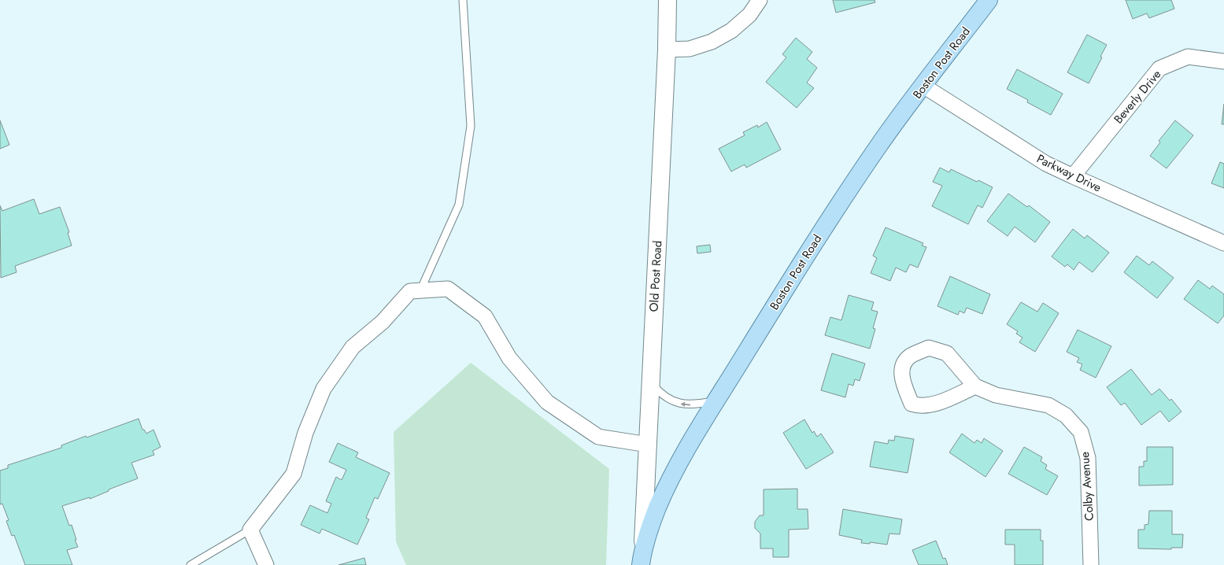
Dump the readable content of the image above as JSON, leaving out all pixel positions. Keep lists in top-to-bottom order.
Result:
{
  "streets": {
    "main road": ["Boston Post Road"],
    "street": [
      "Beverly Drive",
      "Parkway Drive",
      "Old Post Road",
      "Colby Avenue"
    ]
  },
  "crossings": [
    ["Boston Post Road", "Parkway Drive"],
    ["Boston Post Road", "Old Post Road"],
    ["Beverly Drive", "Parkway Drive"]
  ]
}
